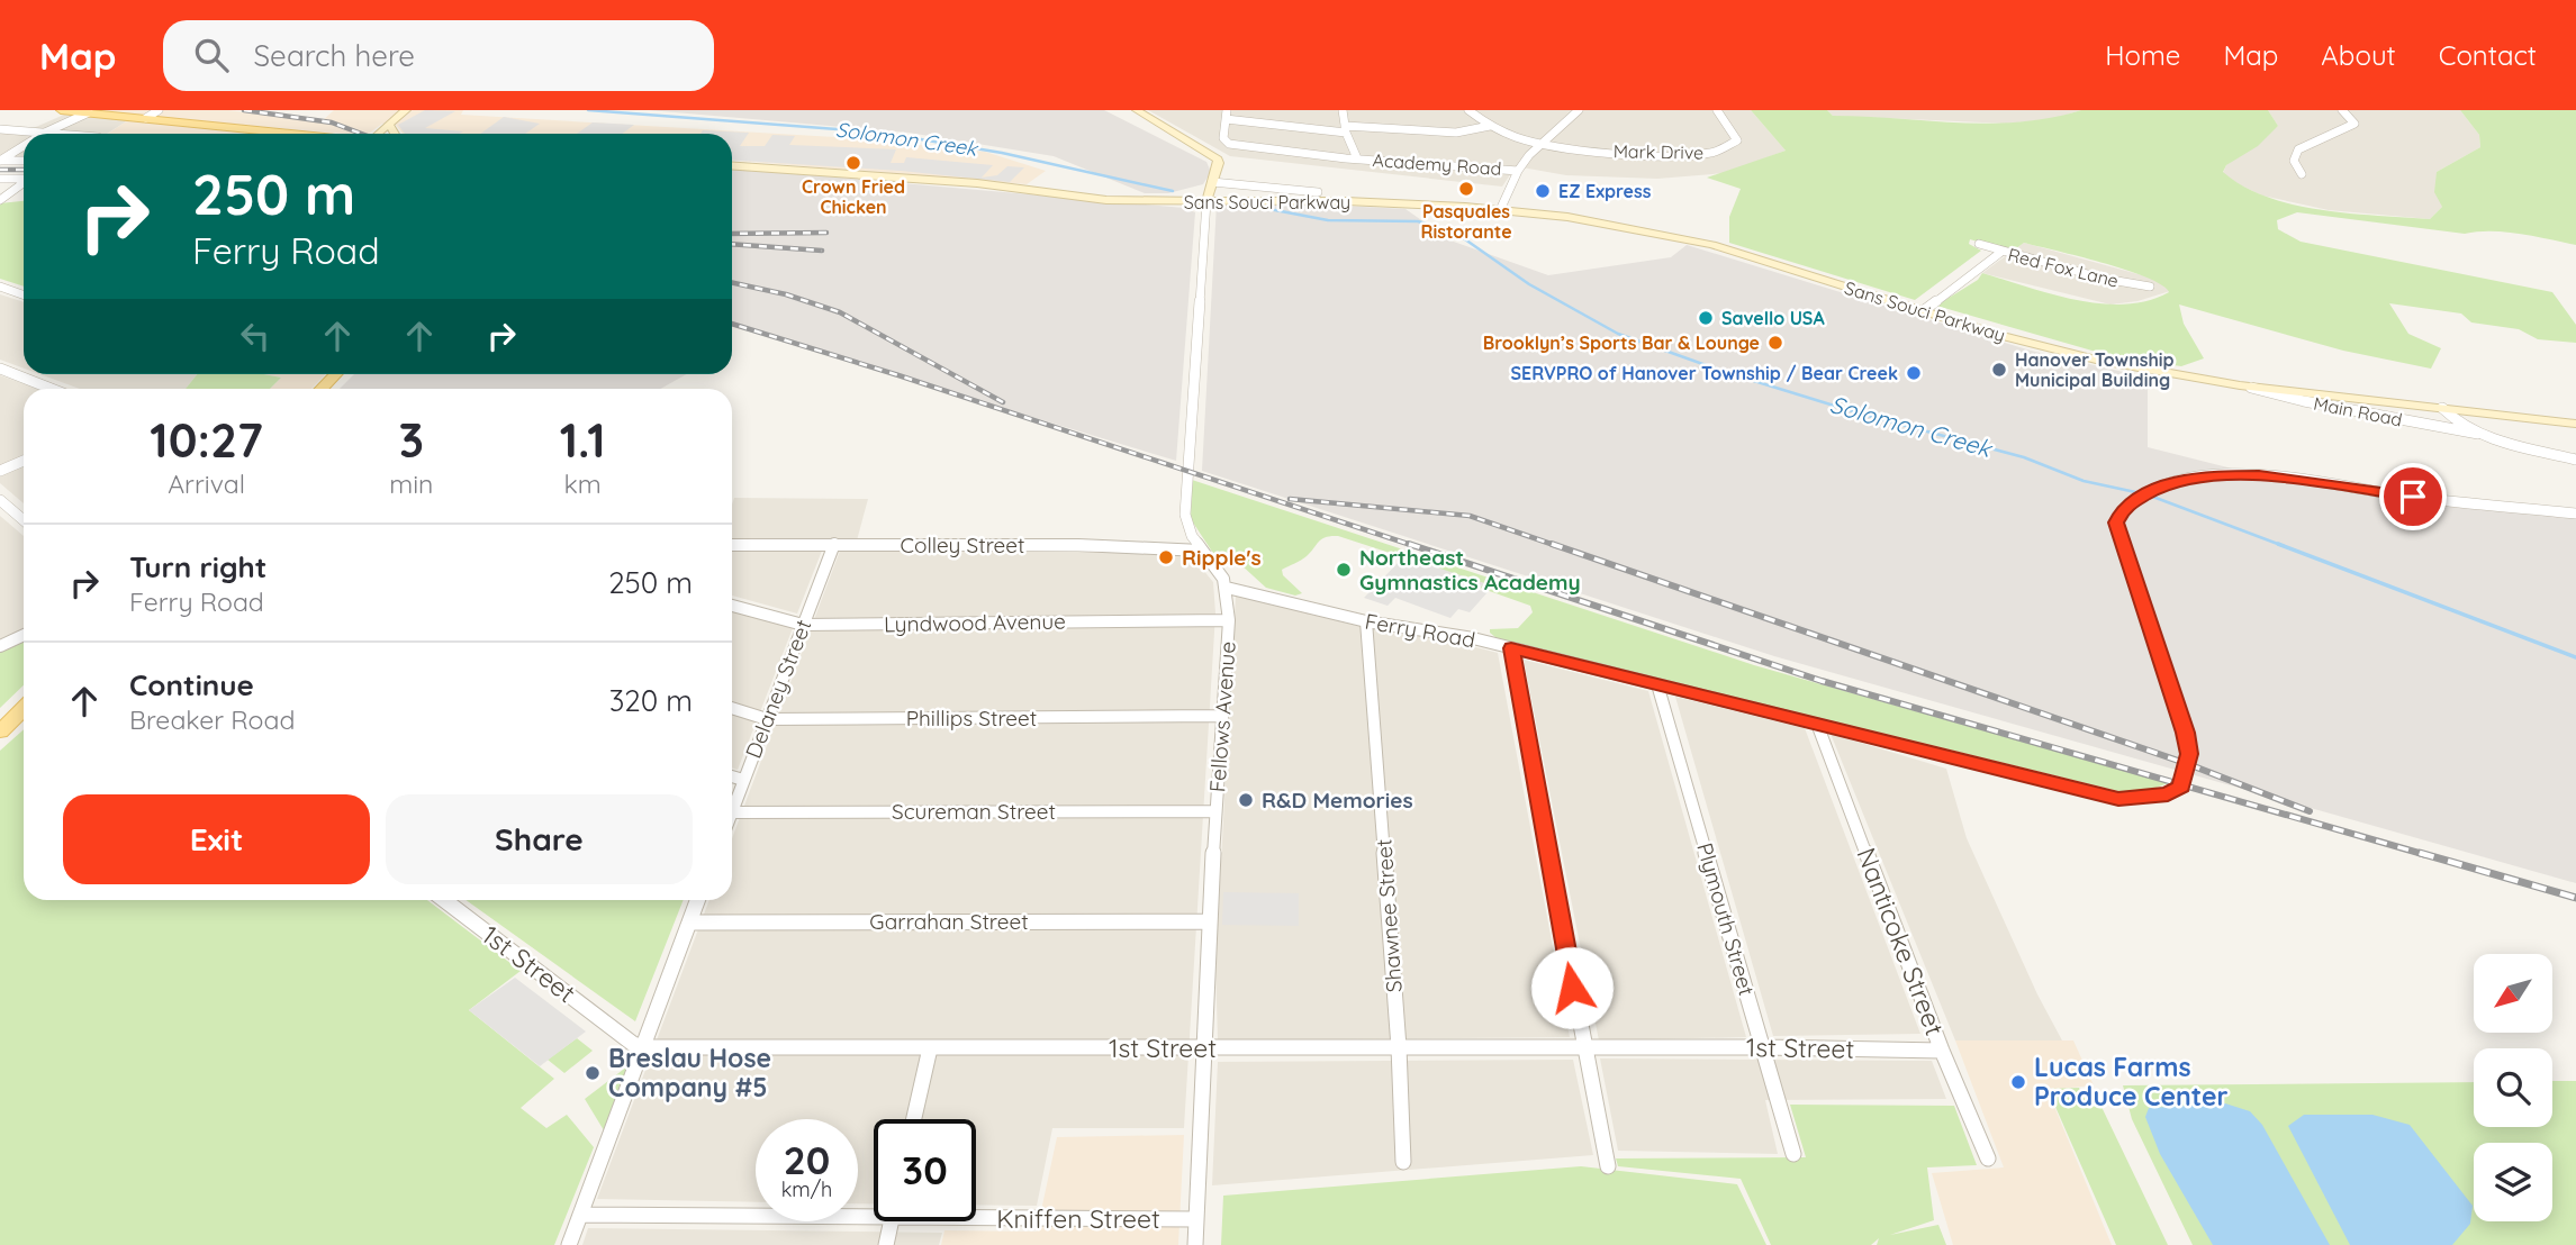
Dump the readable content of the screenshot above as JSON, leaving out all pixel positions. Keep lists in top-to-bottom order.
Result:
{
  "streets": {
    "main road": ["Sans Souci Parkway"],
    "street": [
      "Mark Drive",
      "Academy Road",
      "Red Fox Lane",
      "Main Road",
      "Colley Street",
      "Lyndwood Avenue",
      "Ferry Road",
      "Delaney Street",
      "Fellows Avenue",
      "Phillips Street",
      "Scureman Street",
      "Shawnee Street",
      "Plymouth Street",
      "Garrahan Street",
      "Nanticoke Street",
      "1st Street",
      "Kniffen Street"
    ]
  },
  "crossings": [
    ["Sans Souci Parkway", "Main Road"],
    ["Colley Street", "Delaney Street"],
    ["Lyndwood Avenue", "Delaney Street"],
    ["Lyndwood Avenue", "Fellows Avenue"],
    ["Ferry Road", "Fellows Avenue"],
    ["Ferry Road", "Shawnee Street"],
    ["Ferry Road", "Plymouth Street"],
    ["Ferry Road", "Nanticoke Street"],
    ["Delaney Street", "Phillips Street"],
    ["Delaney Street", "Scureman Street"],
    ["Fellows Avenue", "Phillips Street"],
    ["Fellows Avenue", "Scureman Street"],
    ["Fellows Avenue", "Garrahan Street"],
    ["Fellows Avenue", "1st Street"],
    ["Fellows Avenue", "Kniffen Street"],
    ["Shawnee Street", "1st Street"],
    ["Plymouth Street", "1st Street"],
    ["Nanticoke Street", "1st Street"]
  ],
  "water": ["Solomon Creek"],
  "places": [
    "Crown Fried Chicken",
    "Pasquales Ristorante",
    "EZ Express",
    "Savello USA",
    "Brooklyn’s Sports Bar & Lounge",
    "Hanover Township Municipal Building",
    "SERVPRO of Hanover Township / Bear Creek",
    "Ripple's",
    "Northeast Gymnastics Academy",
    "R&D Memories",
    "Breslau Hose Company #5",
    "Lucas Farms Produce Center"
  ],
  "north": "bottom left",
  "page": {
    "header": "Map",
    "search": "Search here",
    "nav": [
      "Home",
      "Map",
      "About",
      "Contact"
    ],
    "turn": ["250 m", "Ferry Road"],
    "eta": [
      "10:27",
      "Arrival",
      "3",
      "min",
      "1.1",
      "km"
    ],
    "list": [
      {
        "name": "Turn right",
        "note": "Ferry Road",
        "value": "250 m"
      },
      {
        "name": "Continue",
        "note": "Breaker Road",
        "value": "320 m"
      }
    ],
    "buttons": ["Exit", "Share"],
    "speed": "20 km/h",
    "limit": "30"
  }
}
